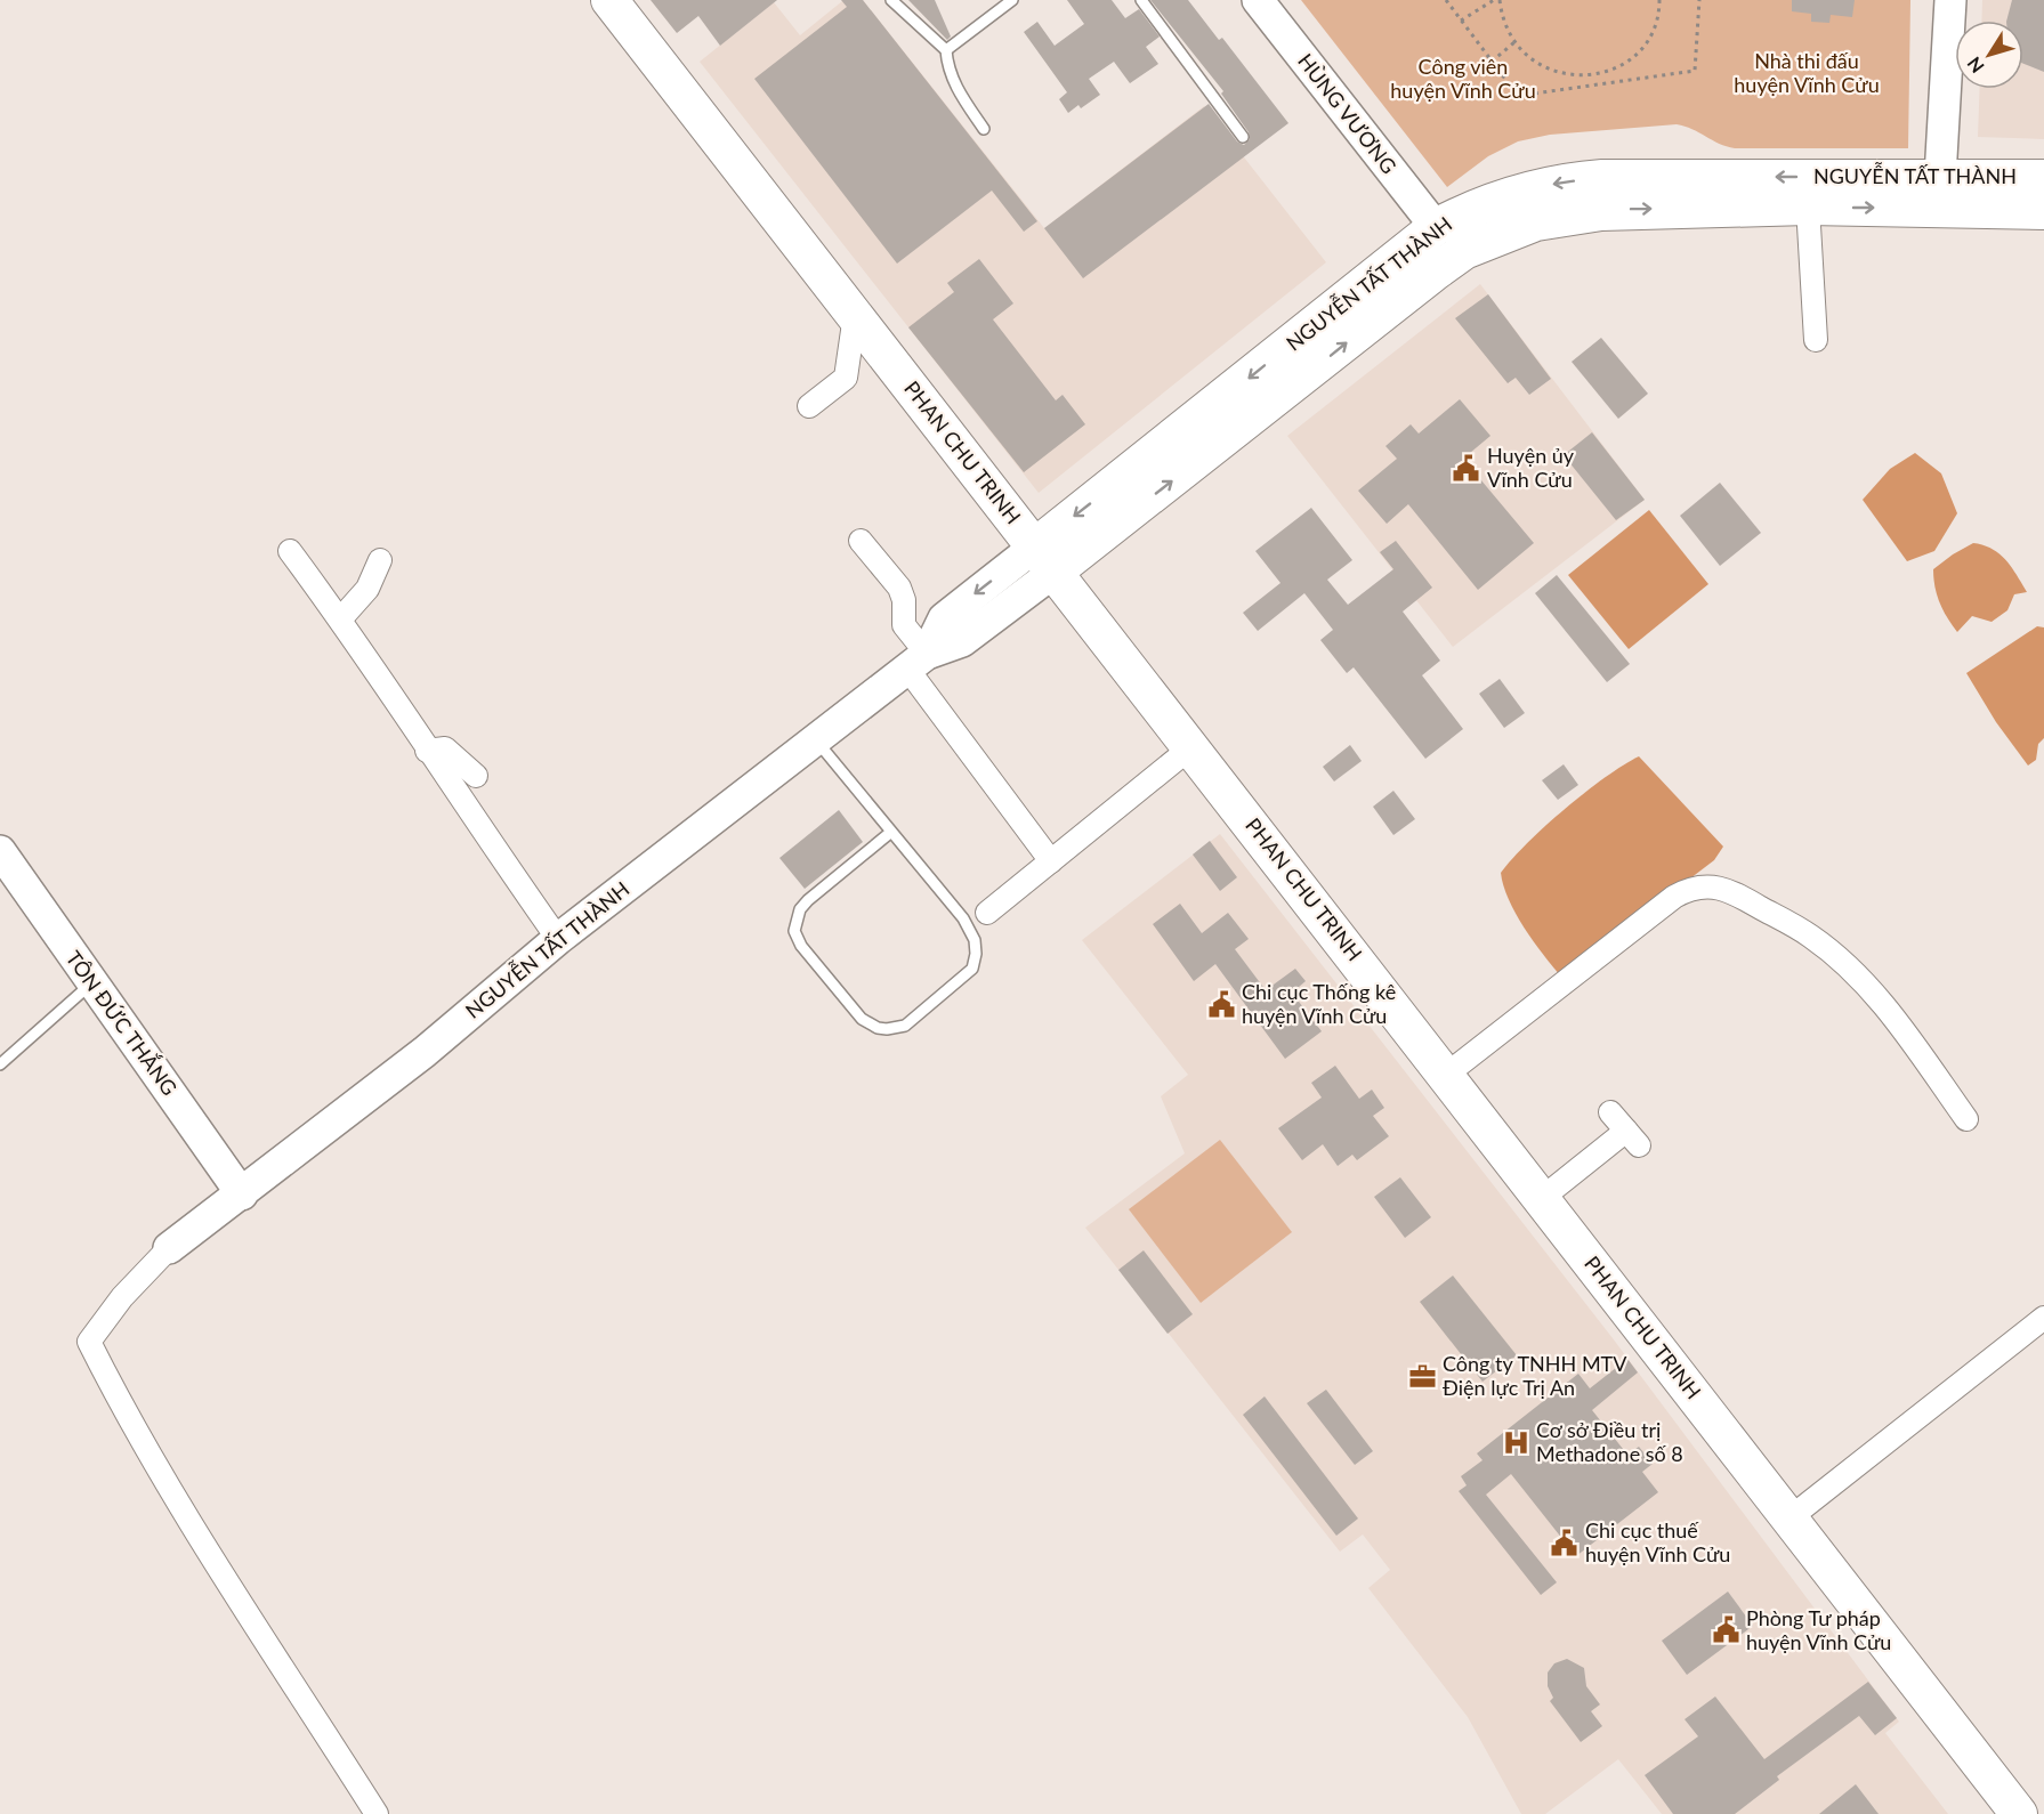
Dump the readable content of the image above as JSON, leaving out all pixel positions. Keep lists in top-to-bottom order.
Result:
{
  "streets": {
    "main road": [
      "HÙNG VƯƠNG",
      "NGUYỄN TẤT THÀNH",
      "PHAN CHU TRINH",
      "TÔN ĐỨC THẮNG"
    ]
  },
  "crossings": [
    ["HÙNG VƯƠNG", "NGUYỄN TẤT THÀNH"],
    ["NGUYỄN TẤT THÀNH", "PHAN CHU TRINH"],
    ["NGUYỄN TẤT THÀNH", "TÔN ĐỨC THẮNG"]
  ],
  "parks": ["Nhà thi đấu huyện Vĩnh Cửu", "Công viên huyện Vĩnh Cửu"],
  "places": {
    "public building": [
      "Huyện ủy Vĩnh Cửu",
      "Chi cục Thống kê huyện Vĩnh Cửu",
      "Chi cục thuế huyện Vĩnh Cửu",
      "Phòng Tư pháp huyện Vĩnh Cửu"
    ],
    "office": ["Công ty TNHH MTV Điện lực Trị An"],
    "hospital": ["Cơ sở Điều trị Methadone số 8"]
  },
  "north": "bottom left"
}
